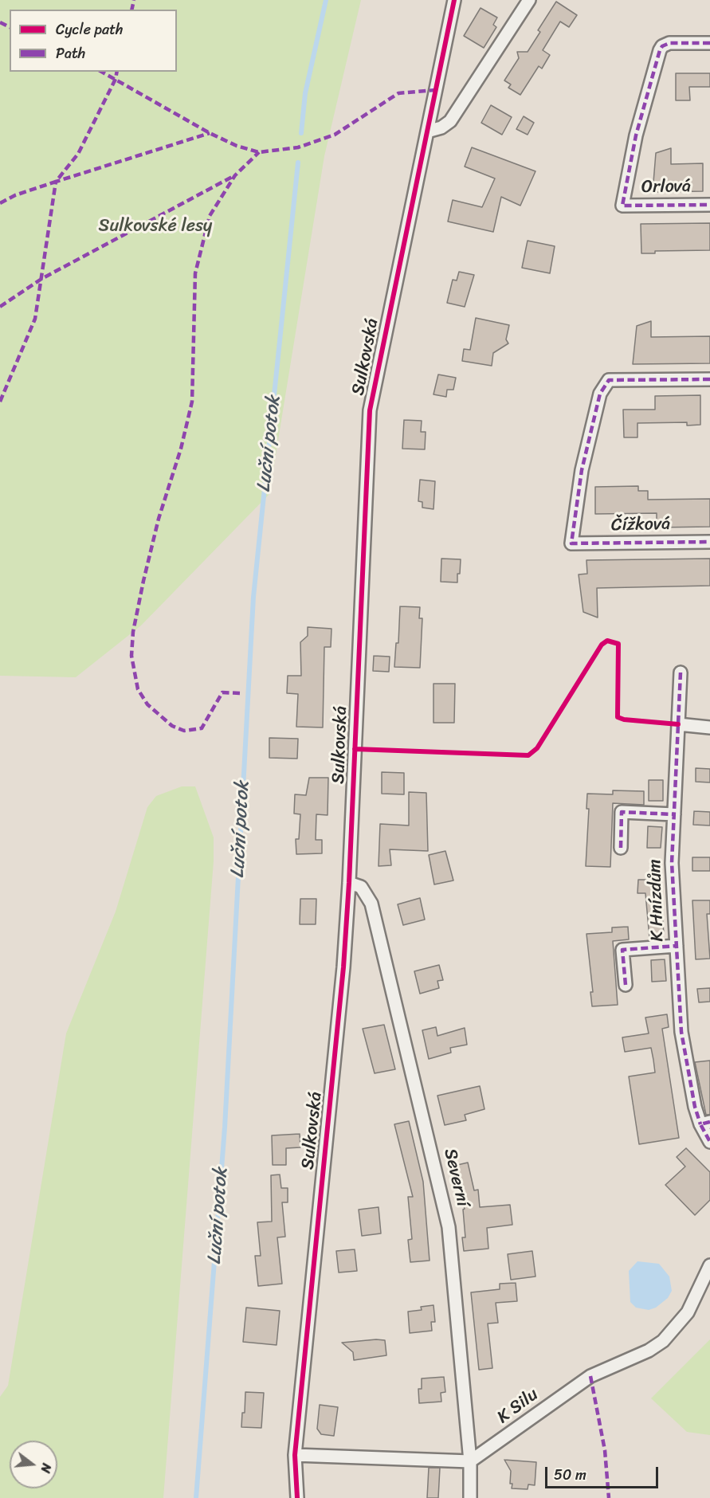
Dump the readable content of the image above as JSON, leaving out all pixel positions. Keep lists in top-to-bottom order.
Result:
{
  "streets": {
    "street": [
      "Orlová",
      "Sulkovská",
      "Čížková",
      "K Hnízdům",
      "Severní",
      "K Silu"
    ]
  },
  "crossings": [
    ["Sulkovská", "Severní"],
    ["Severní", "K Silu"]
  ],
  "water": ["Luční potok"],
  "parks": ["Sulkovské lesy"],
  "legend": ["Cycle path", "Path"],
  "scale_bar": "50 m",
  "north": "right"
}
